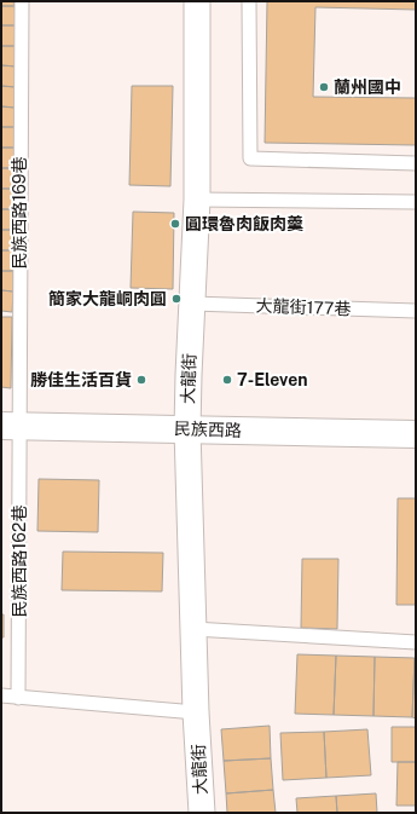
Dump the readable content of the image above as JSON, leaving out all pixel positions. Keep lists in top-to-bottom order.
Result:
{
  "streets": {
    "street": ["大龍街", "民族西路"],
    "lane": ["民族西路169巷", "大龍街177巷", "民族西路162巷"]
  },
  "crossings": [
    ["民族西路169巷", "民族西路"],
    ["民族西路169巷", "民族西路162巷"],
    ["大龍街177巷", "大龍街"],
    ["大龍街", "民族西路"],
    ["民族西路", "民族西路162巷"]
  ],
  "places": [
    "蘭州國中",
    "圓環魯肉飯肉羹",
    "簡家大龍峒肉圓",
    "勝佳生活百貨",
    "7-Eleven"
  ]
}
